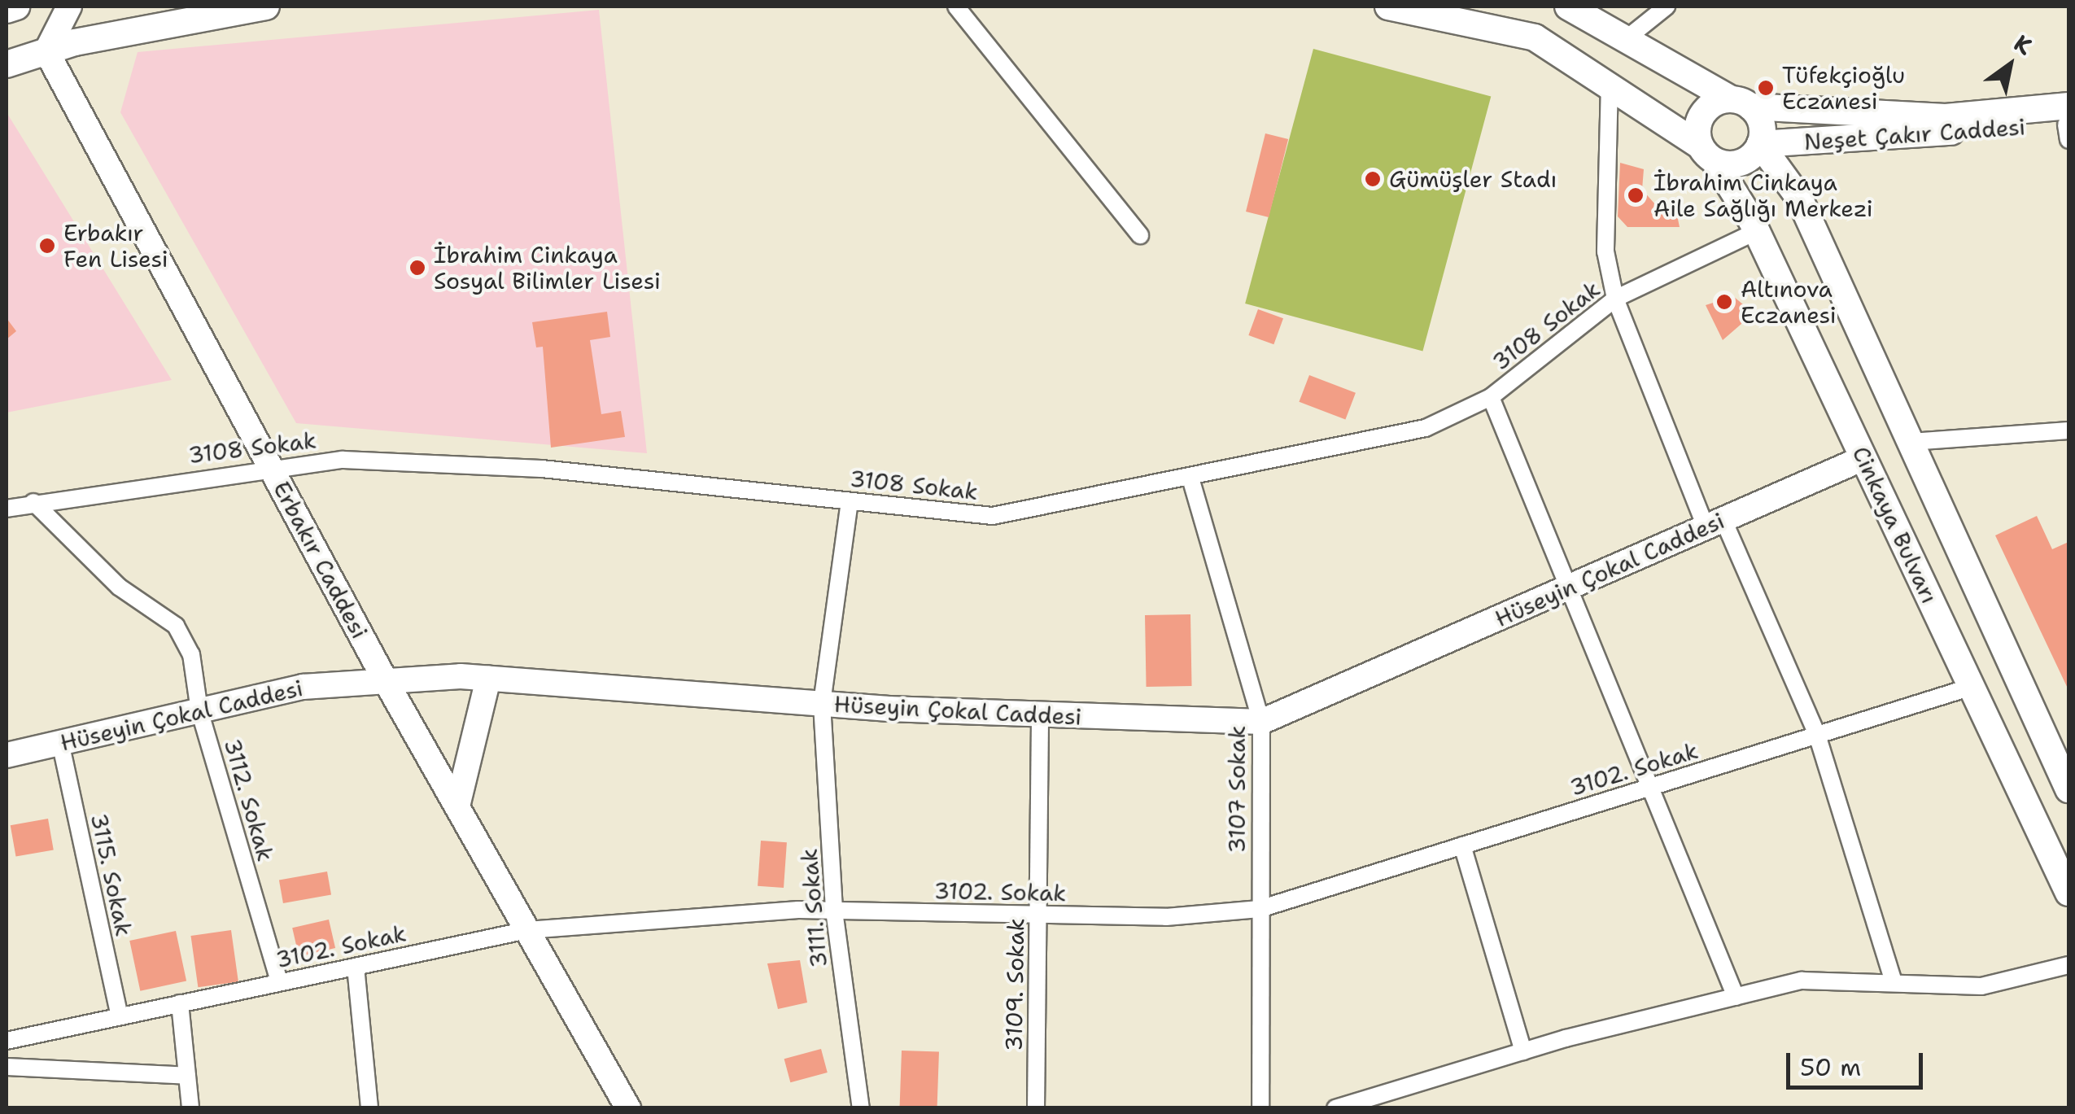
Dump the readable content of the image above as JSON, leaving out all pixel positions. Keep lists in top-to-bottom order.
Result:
{
  "streets": {
    "main road": ["Neşet Çakır Caddesi", "Cinkaya Bulvarı"],
    "street": [
      "3108 Sokak",
      "Erbakır Caddesi",
      "Hüseyin Çokal Caddesi",
      "3102. Sokak",
      "3107 Sokak",
      "3112. Sokak",
      "3115. Sokak",
      "3111. Sokak",
      "3109. Sokak"
    ]
  },
  "crossings": [
    ["Neşet Çakır Caddesi", "Cinkaya Bulvarı"],
    ["3108 Sokak", "Cinkaya Bulvarı"],
    ["3108 Sokak", "Erbakır Caddesi"],
    ["3108 Sokak", "3107 Sokak"],
    ["3108 Sokak", "3112. Sokak"],
    ["3108 Sokak", "3111. Sokak"],
    ["Cinkaya Bulvarı", "Hüseyin Çokal Caddesi"],
    ["Cinkaya Bulvarı", "3102. Sokak"],
    ["Erbakır Caddesi", "Hüseyin Çokal Caddesi"],
    ["Erbakır Caddesi", "3102. Sokak"],
    ["Hüseyin Çokal Caddesi", "3107 Sokak"],
    ["Hüseyin Çokal Caddesi", "3112. Sokak"],
    ["Hüseyin Çokal Caddesi", "3115. Sokak"],
    ["Hüseyin Çokal Caddesi", "3111. Sokak"],
    ["Hüseyin Çokal Caddesi", "3109. Sokak"],
    ["3102. Sokak", "3107 Sokak"],
    ["3102. Sokak", "3112. Sokak"],
    ["3102. Sokak", "3115. Sokak"],
    ["3102. Sokak", "3111. Sokak"],
    ["3102. Sokak", "3109. Sokak"]
  ],
  "places": [
    "Tüfekçioğlu Eczanesi",
    "Gümüşler Stadı",
    "İbrahim Cinkaya Aile Sağlığı Merkezi",
    "Erbakır Fen Lisesi",
    "İbrahim Cinkaya Sosyal Bilimler Lisesi",
    "Altınova Eczanesi"
  ],
  "scale_bar": "50 m",
  "north": "top right"
}
